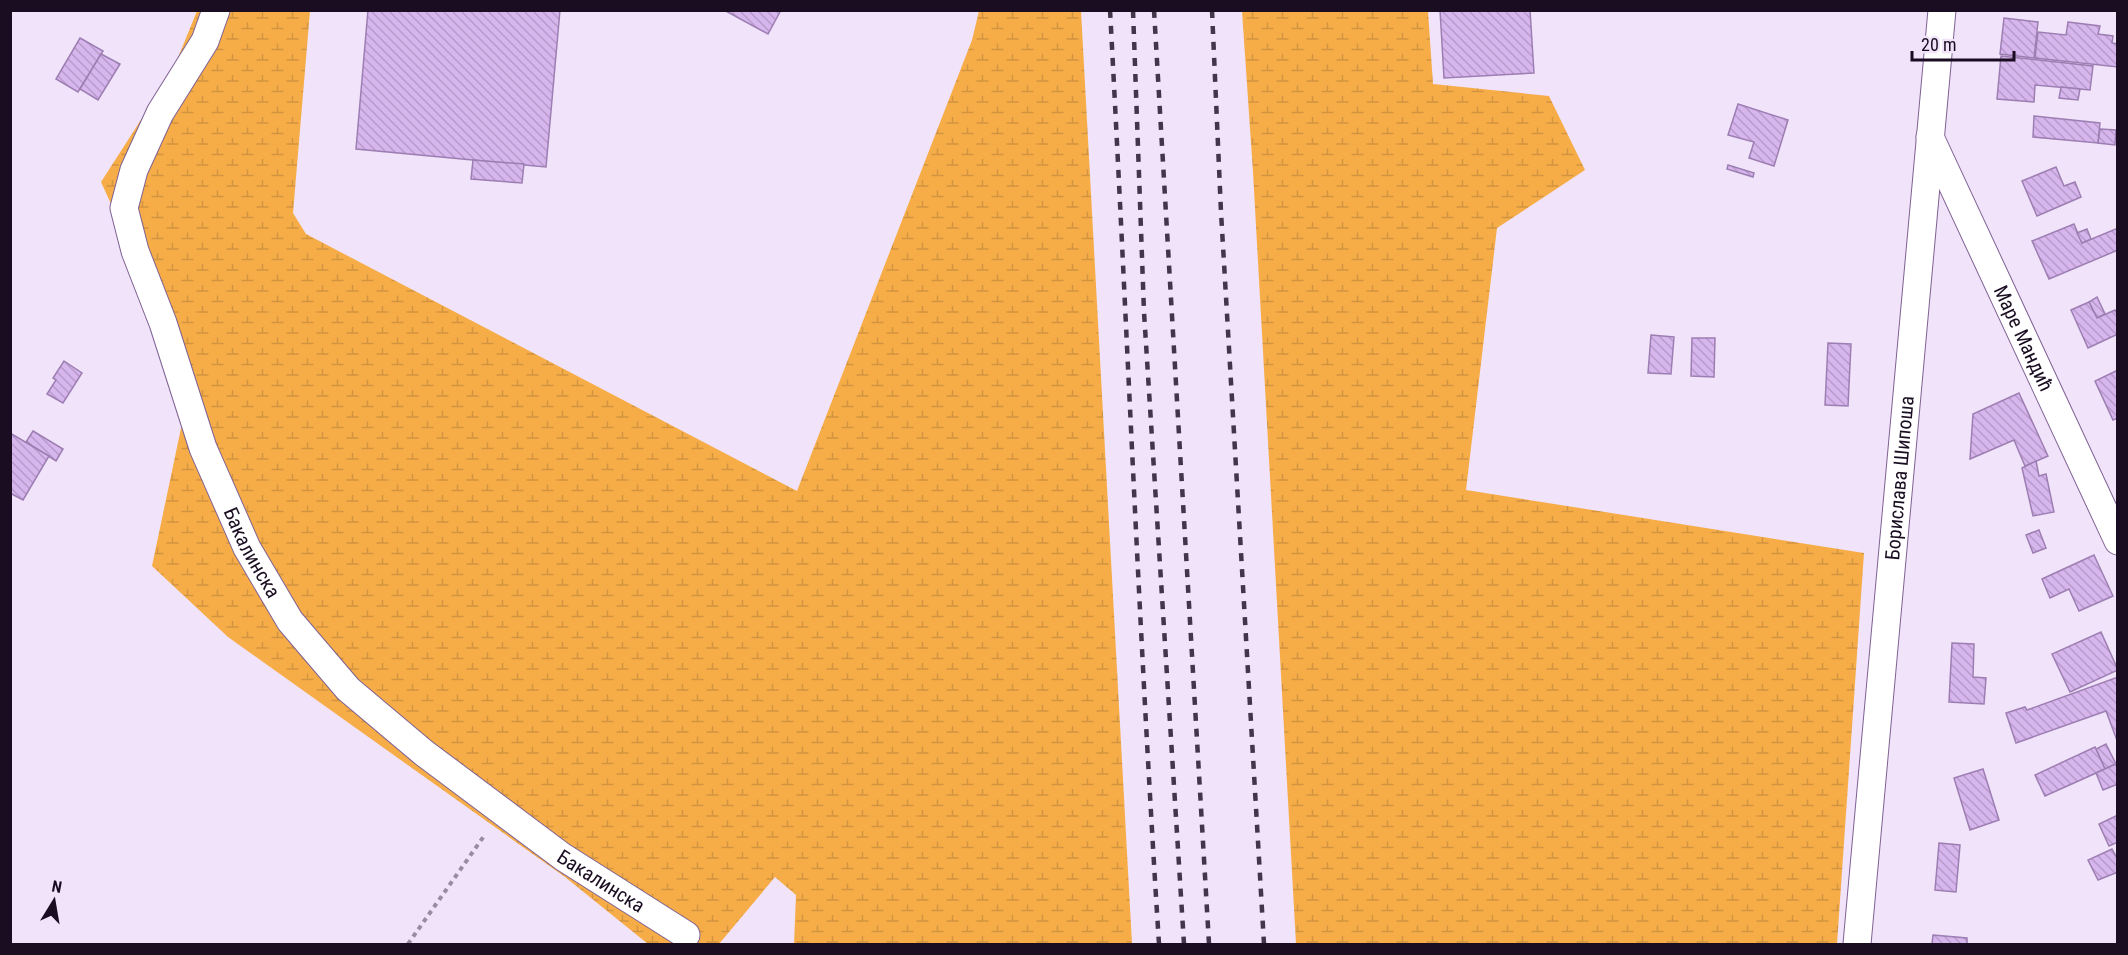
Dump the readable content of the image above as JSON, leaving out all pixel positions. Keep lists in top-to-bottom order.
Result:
{
  "streets": {
    "street": ["Маре Мандић", "Борислава Шипоша", "Бакалинска"]
  },
  "crossings": [
    ["Маре Мандић", "Борислава Шипоша"]
  ],
  "scale_bar": "20 m",
  "north": "top"
}
